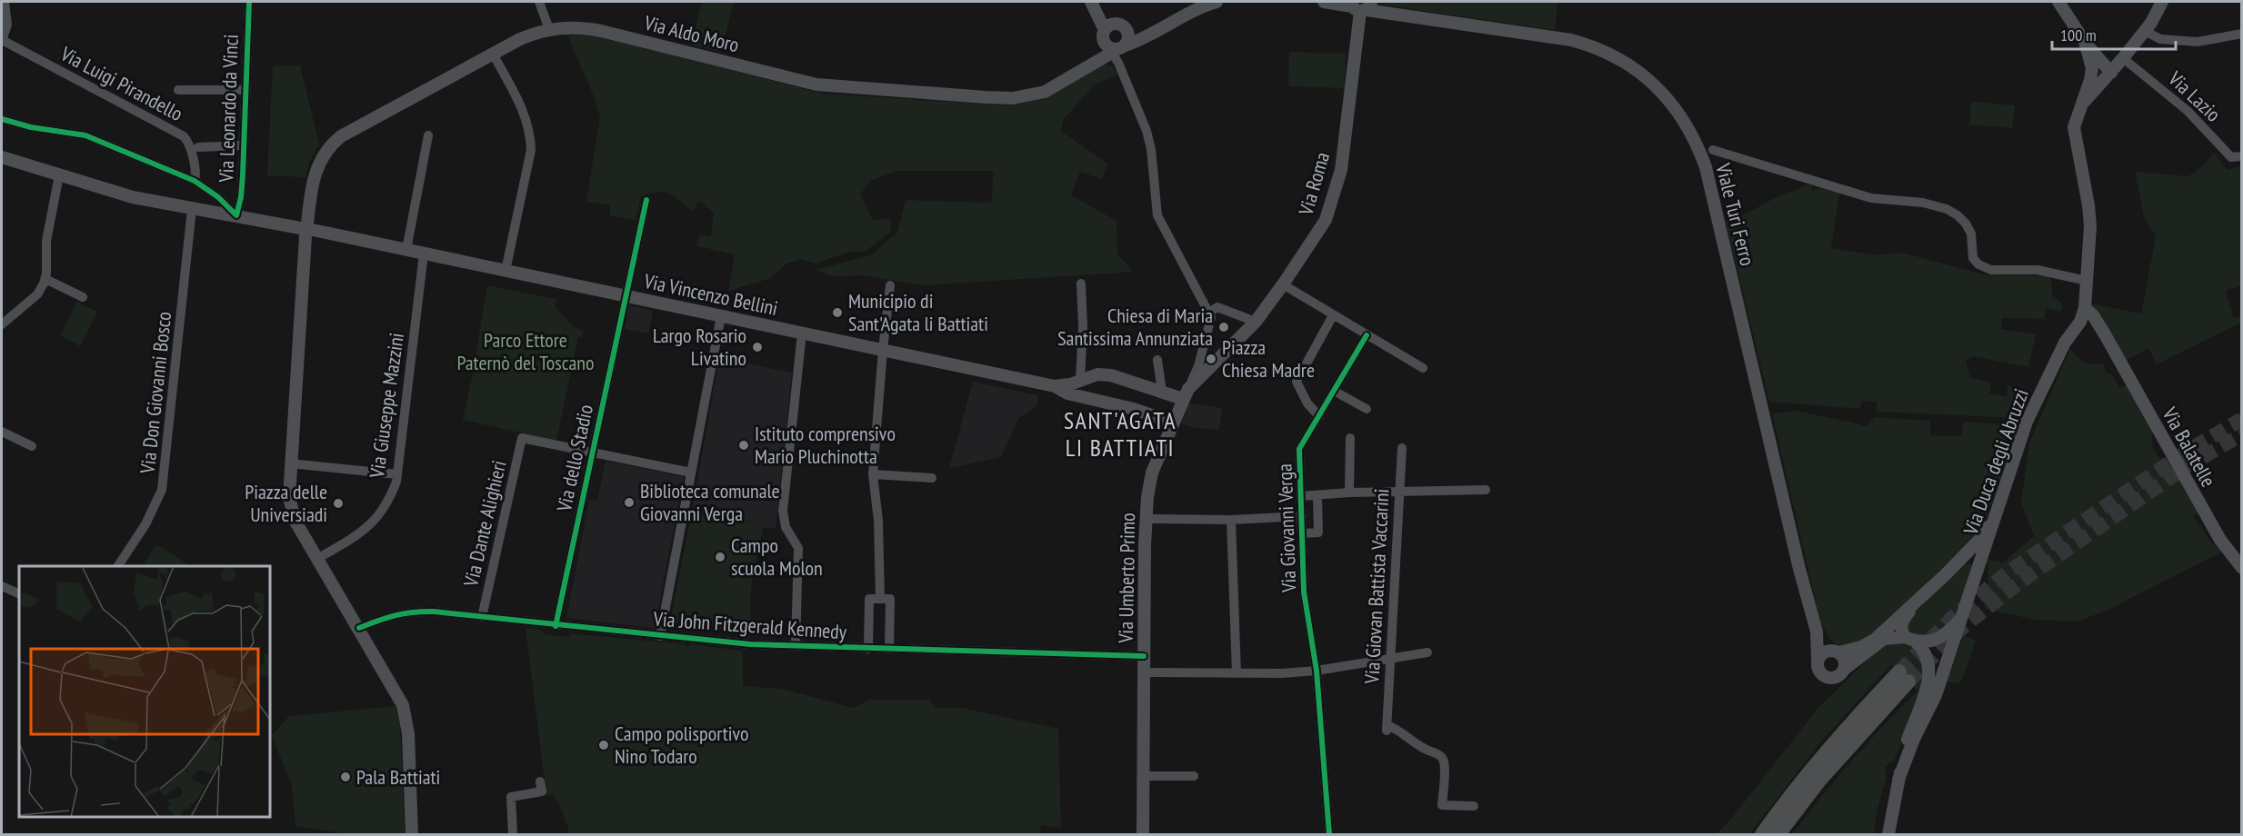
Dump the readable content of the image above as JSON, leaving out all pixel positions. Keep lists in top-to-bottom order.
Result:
{
  "streets": {
    "main road": [
      "Via Aldo Moro",
      "Via Roma",
      "Viale Turi Ferro",
      "Via Vincenzo Bellini",
      "Via Balatelle",
      "Via Duca degli Abruzzi",
      "Via Umberto Primo"
    ],
    "street": [
      "Via Luigi Pirandello",
      "Via Lazio",
      "Via Leonardo da Vinci",
      "Via Don Giovanni Bosco",
      "Via Giuseppe Mazzini",
      "Via dello Stadio",
      "Via Dante Alighieri",
      "Via Giovanni Verga",
      "Via Giovan Battista Vaccarini",
      "Via John Fitzgerald Kennedy"
    ]
  },
  "crossings": [
    ["Via Aldo Moro", "Via Vincenzo Bellini"],
    ["Via Aldo Moro", "Via Giuseppe Mazzini"],
    ["Via Aldo Moro", "Via John Fitzgerald Kennedy"],
    ["Via Leonardo da Vinci", "Via Vincenzo Bellini"],
    ["Via Roma", "Viale Turi Ferro"],
    ["Via Roma", "Via Umberto Primo"],
    ["Via Vincenzo Bellini", "Via Don Giovanni Bosco"],
    ["Via Vincenzo Bellini", "Via Giuseppe Mazzini"],
    ["Via Vincenzo Bellini", "Via dello Stadio"],
    ["Via Balatelle", "Via Duca degli Abruzzi"],
    ["Via dello Stadio", "Via Dante Alighieri"],
    ["Via dello Stadio", "Via John Fitzgerald Kennedy"],
    ["Via Dante Alighieri", "Via John Fitzgerald Kennedy"],
    ["Via Umberto Primo", "Via John Fitzgerald Kennedy"]
  ],
  "districts": ["SANT'AGATA LI BATTIATI"],
  "parks": ["Parco Ettore Paternò del Toscano"],
  "places": [
    "Municipio di Sant'Agata li Battiati",
    "Chiesa di Maria Santissima Annunziata",
    "Largo Rosario Livatino",
    "Piazza Chiesa Madre",
    "Istituto comprensivo Mario Pluchinotta",
    "Biblioteca comunale Giovanni Verga",
    "Piazza delle Universiadi",
    "Campo scuola Molon",
    "Campo polisportivo Nino Todaro",
    "Pala Battiati"
  ],
  "scale_bar": "100 m"
}
